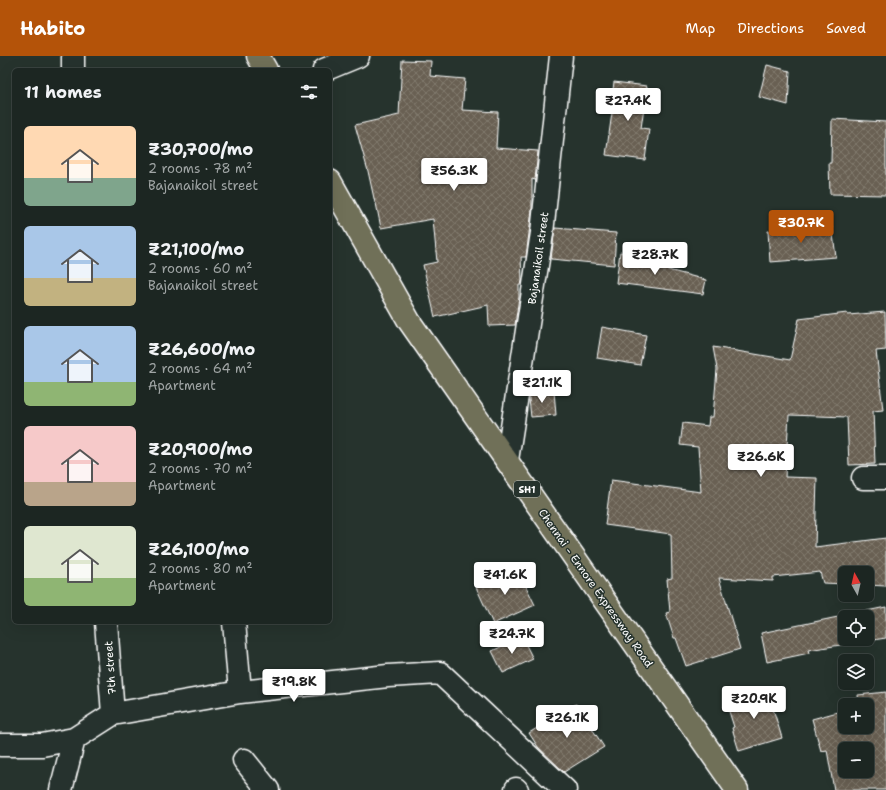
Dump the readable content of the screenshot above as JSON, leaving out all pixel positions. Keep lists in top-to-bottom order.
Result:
{
  "streets": {
    "main road": ["SH1", "Chennai - Ennore Expressway Road"],
    "street": ["Bajanaikoil street", "7th street"]
  },
  "crossings": [
    ["Bajanaikoil street", "Chennai - Ennore Expressway Road"]
  ],
  "north": "top",
  "page": {
    "header": "Habito",
    "nav": ["Map", "Directions", "Saved"],
    "heading": "11 homes",
    "price": [
      "₹27.4K",
      "₹56.3K",
      "₹30.7K",
      "₹28.7K",
      "₹21.1K",
      "₹26.6K",
      "₹41.6K",
      "₹24.7K",
      "₹19.8K",
      "₹20.9K",
      "₹26.1K"
    ],
    "list": [
      {
        "name": "₹30,700/mo",
        "note": "2 rooms · 78 m² · Bajanaikoil street"
      },
      {
        "name": "₹21,100/mo",
        "note": "2 rooms · 60 m² · Bajanaikoil street"
      },
      {
        "name": "₹26,600/mo",
        "note": "2 rooms · 64 m² · Apartment"
      },
      {
        "name": "₹20,900/mo",
        "note": "2 rooms · 70 m² · Apartment"
      },
      {
        "name": "₹26,100/mo",
        "note": "2 rooms · 80 m² · Apartment"
      }
    ],
    "map_buttons": ["+", "−"]
  }
}
